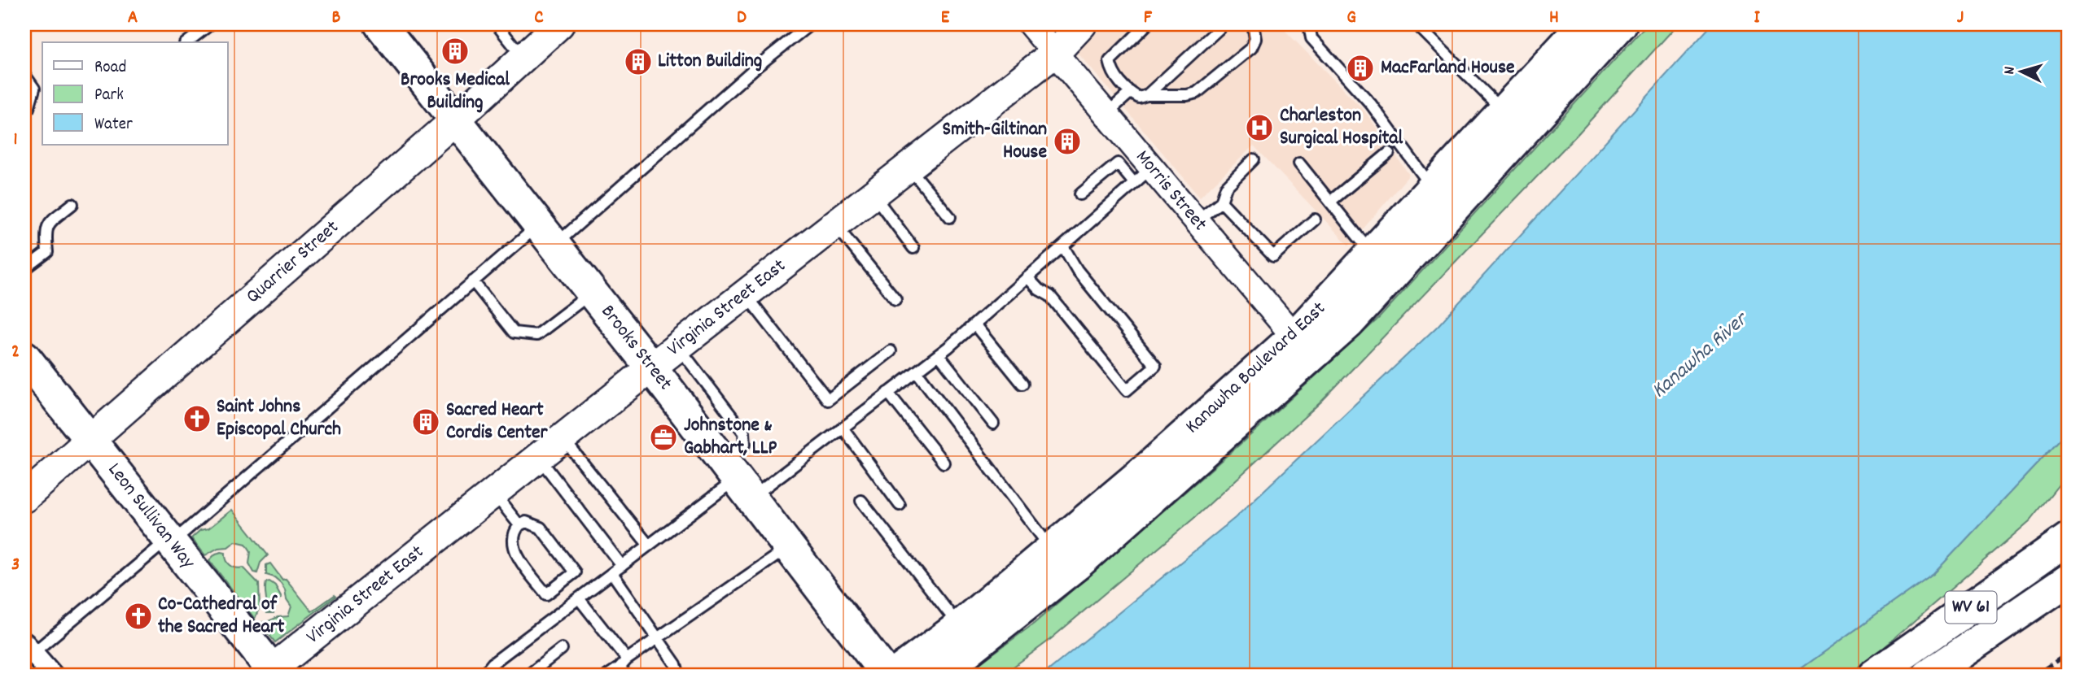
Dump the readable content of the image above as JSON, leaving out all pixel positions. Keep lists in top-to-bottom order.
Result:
{
  "streets": {
    "main road": [
      "Quarrier Street",
      "Virginia Street East",
      "Brooks Street",
      "Kanawha Boulevard East",
      "Leon Sullivan Way",
      "WV 61"
    ],
    "street": ["Morris Street"]
  },
  "crossings": [
    ["Morris Street", "Virginia Street East"],
    ["Morris Street", "Kanawha Boulevard East"],
    ["Quarrier Street", "Brooks Street"],
    ["Quarrier Street", "Leon Sullivan Way"],
    ["Virginia Street East", "Brooks Street"],
    ["Virginia Street East", "Leon Sullivan Way"]
  ],
  "water": ["Kanawha River"],
  "places": {
    "building": [
      "Brooks Medical Building",
      "Litton Building",
      "MacFarland House",
      "Smith-Giltinan House",
      "Sacred Heart Cordis Center"
    ],
    "hospital": ["Charleston Surgical Hospital"],
    "church": ["Saint Johns Episcopal Church", "Co-Cathedral of the Sacred Heart"],
    "office": ["Johnstone & Gabhart, LLP"]
  },
  "legend": ["Road", "Park", "Water"],
  "north": "left",
  "grid": {
    "columns": [
      "A",
      "B",
      "C",
      "D",
      "E",
      "F",
      "G",
      "H",
      "I",
      "J"
    ],
    "rows": ["1", "2", "3"]
  }
}
